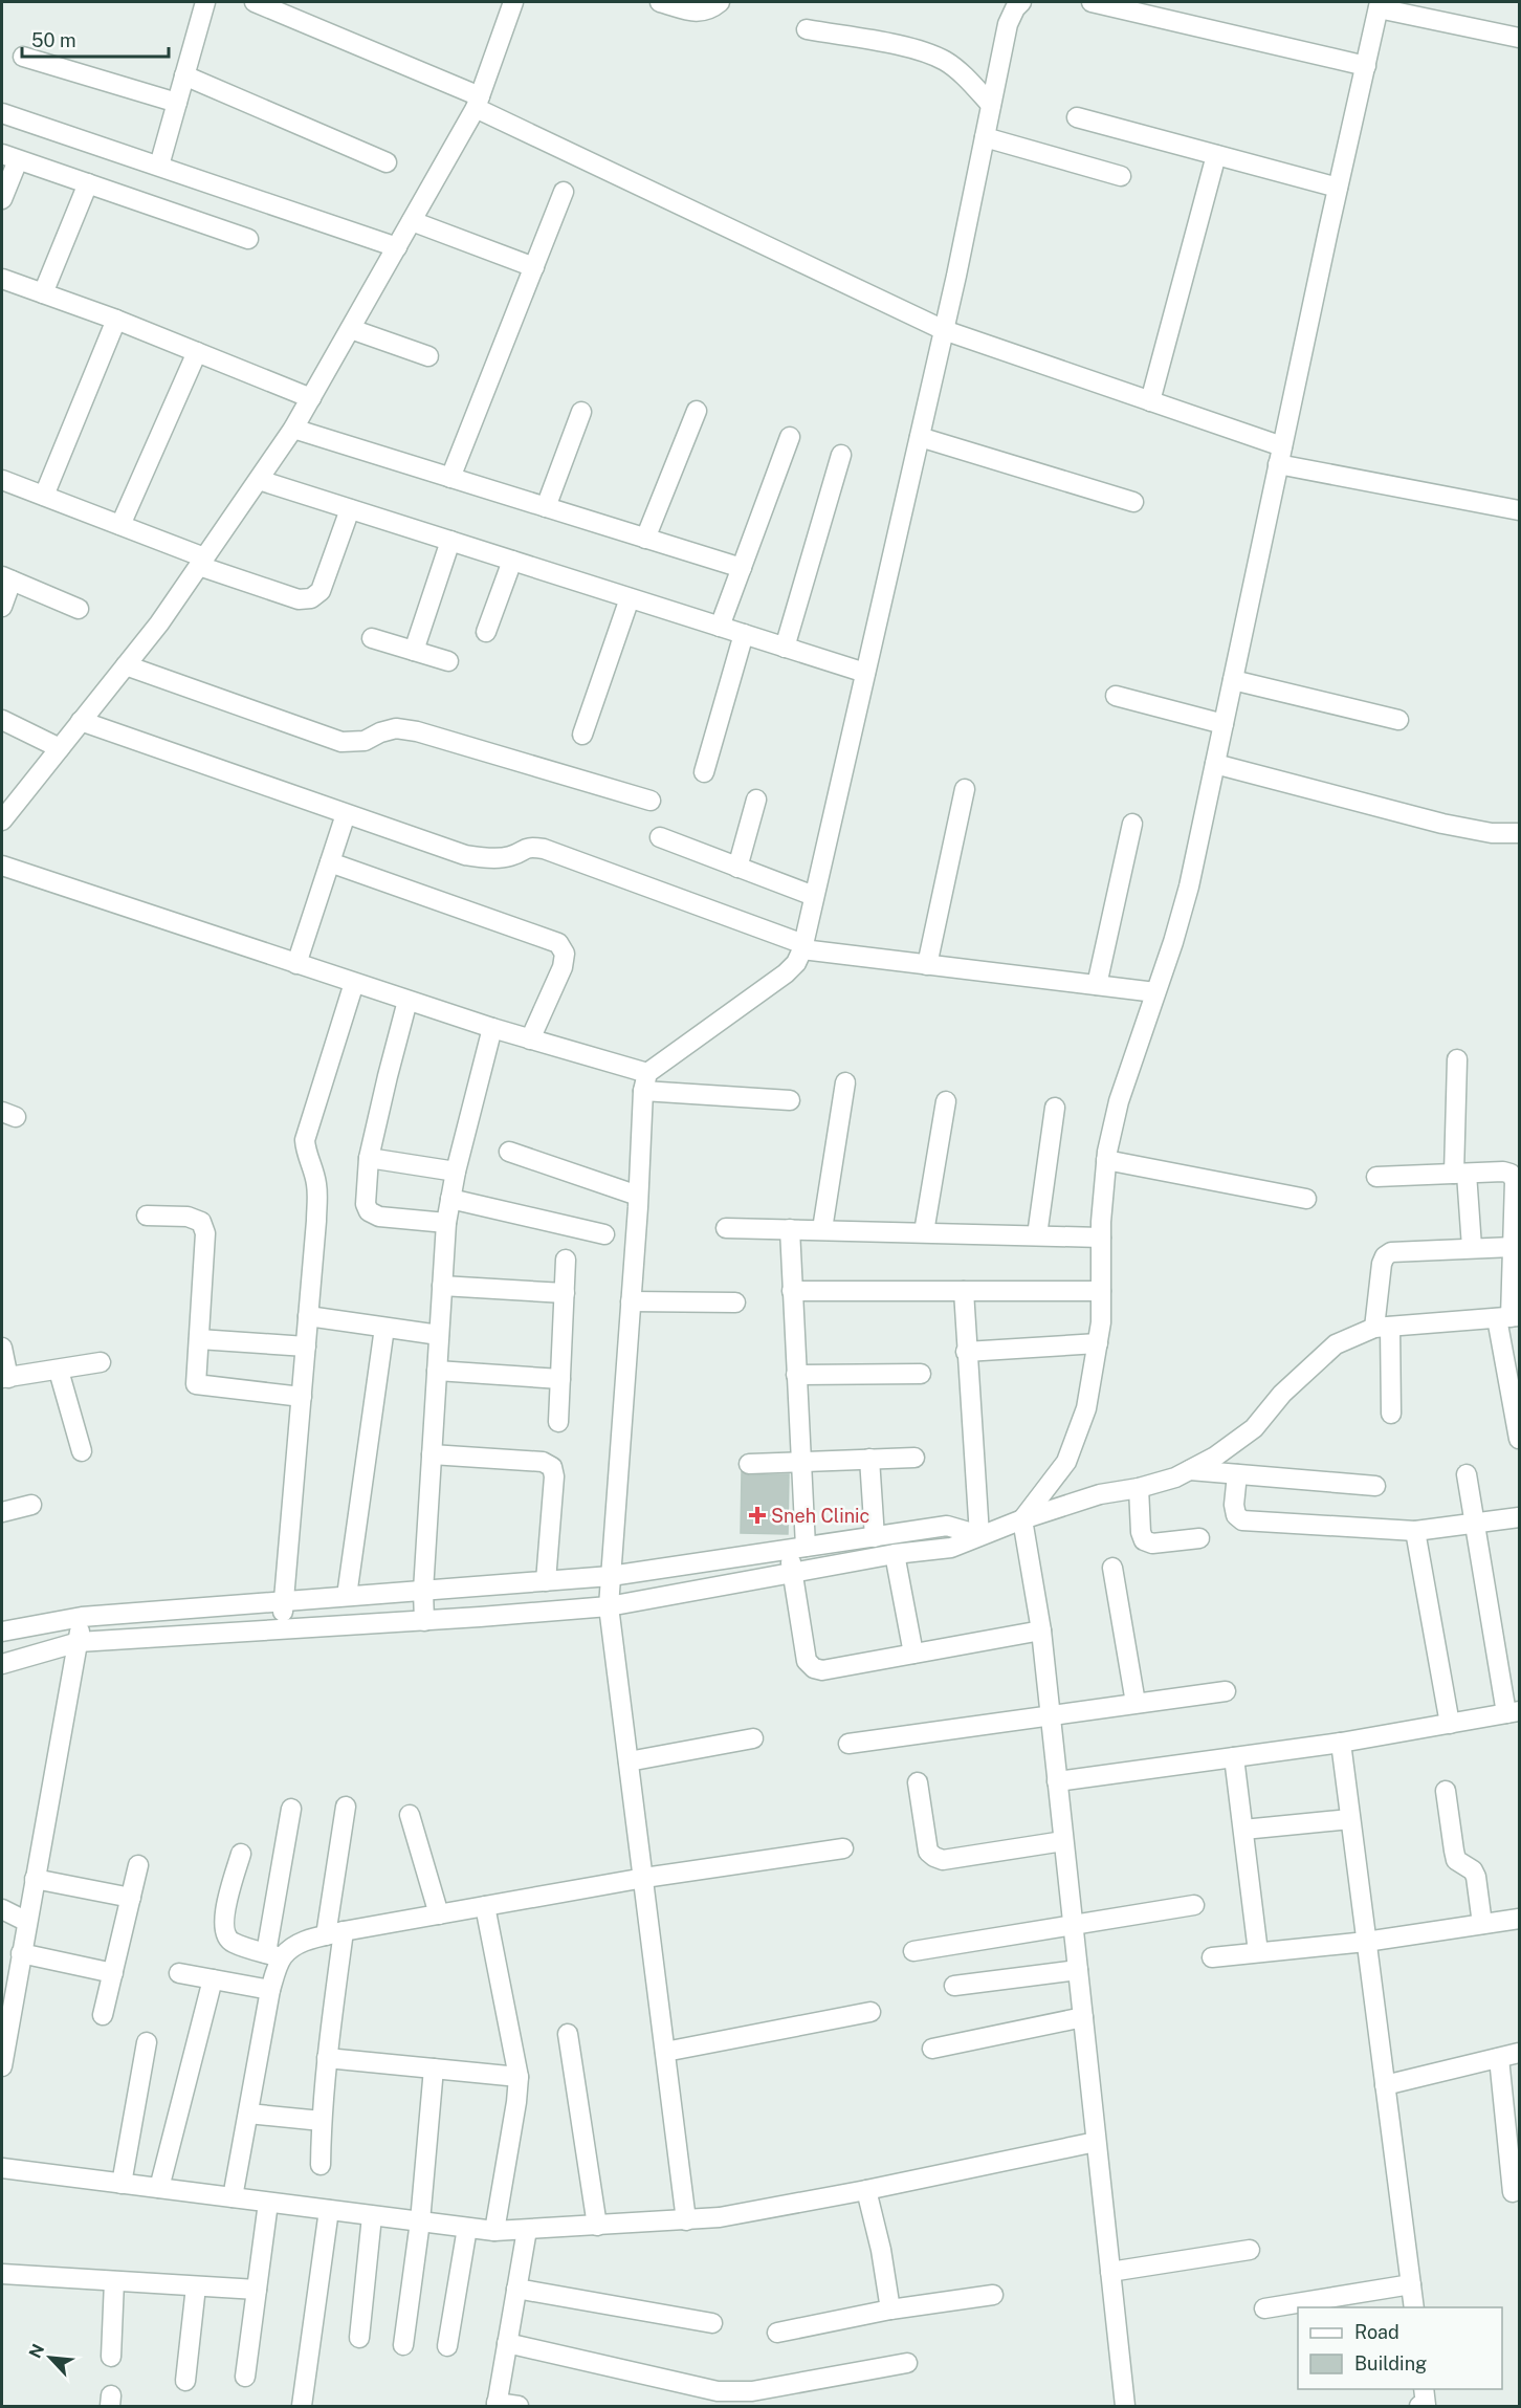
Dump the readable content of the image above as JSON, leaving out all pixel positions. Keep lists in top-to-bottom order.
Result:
{
  "places": {
    "health": ["Sneh Clinic"]
  },
  "legend": ["Road", "Building"],
  "scale_bar": "50 m",
  "north": "top left"
}
